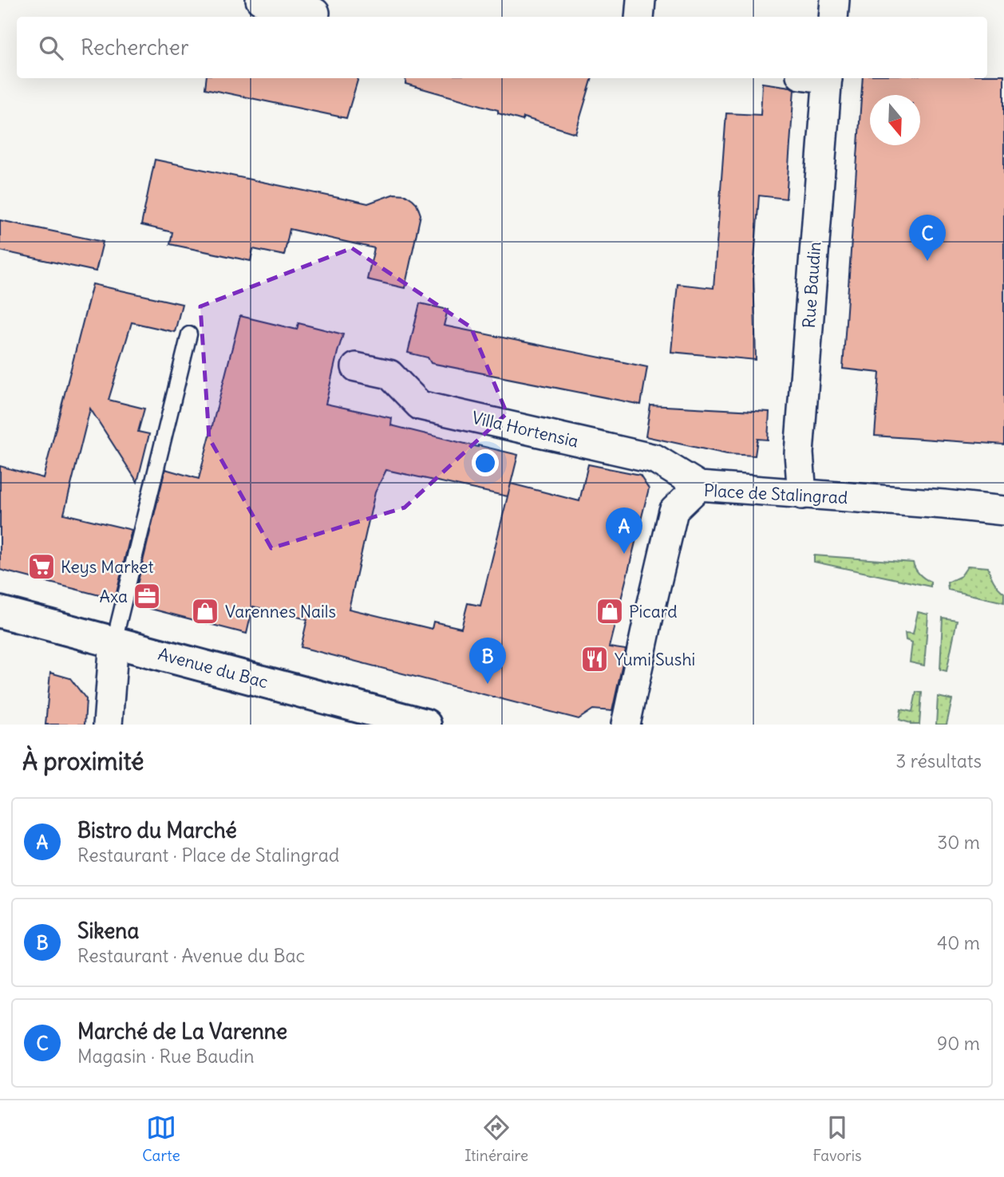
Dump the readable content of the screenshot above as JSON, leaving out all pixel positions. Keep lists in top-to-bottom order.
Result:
{
  "streets": {
    "main road": ["Avenue du Bac"],
    "street": ["Rue Baudin", "Villa Hortensia", "Place de Stalingrad"]
  },
  "crossings": [
    ["Rue Baudin", "Place de Stalingrad"],
    ["Villa Hortensia", "Place de Stalingrad"]
  ],
  "places": {
    "supermarket": ["Keys Market"],
    "office": ["Axa"],
    "shop": ["Varennes Nails", "Picard"],
    "restaurant": ["Yumi Sushi"]
  },
  "north": "bottom",
  "page": {
    "search": "Rechercher",
    "pins": ["C", "A", "B"],
    "heading": ["À proximité", "3 résultats"],
    "list": [
      {
        "mark": "A",
        "name": "Bistro du Marché",
        "note": "Restaurant · Place de Stalingrad",
        "value": "30 m"
      },
      {
        "mark": "B",
        "name": "Sikena",
        "note": "Restaurant · Avenue du Bac",
        "value": "40 m"
      },
      {
        "mark": "C",
        "name": "Marché de La Varenne",
        "note": "Magasin · Rue Baudin",
        "value": "90 m"
      }
    ],
    "nav": ["Carte", "Itinéraire", "Favoris"]
  }
}
